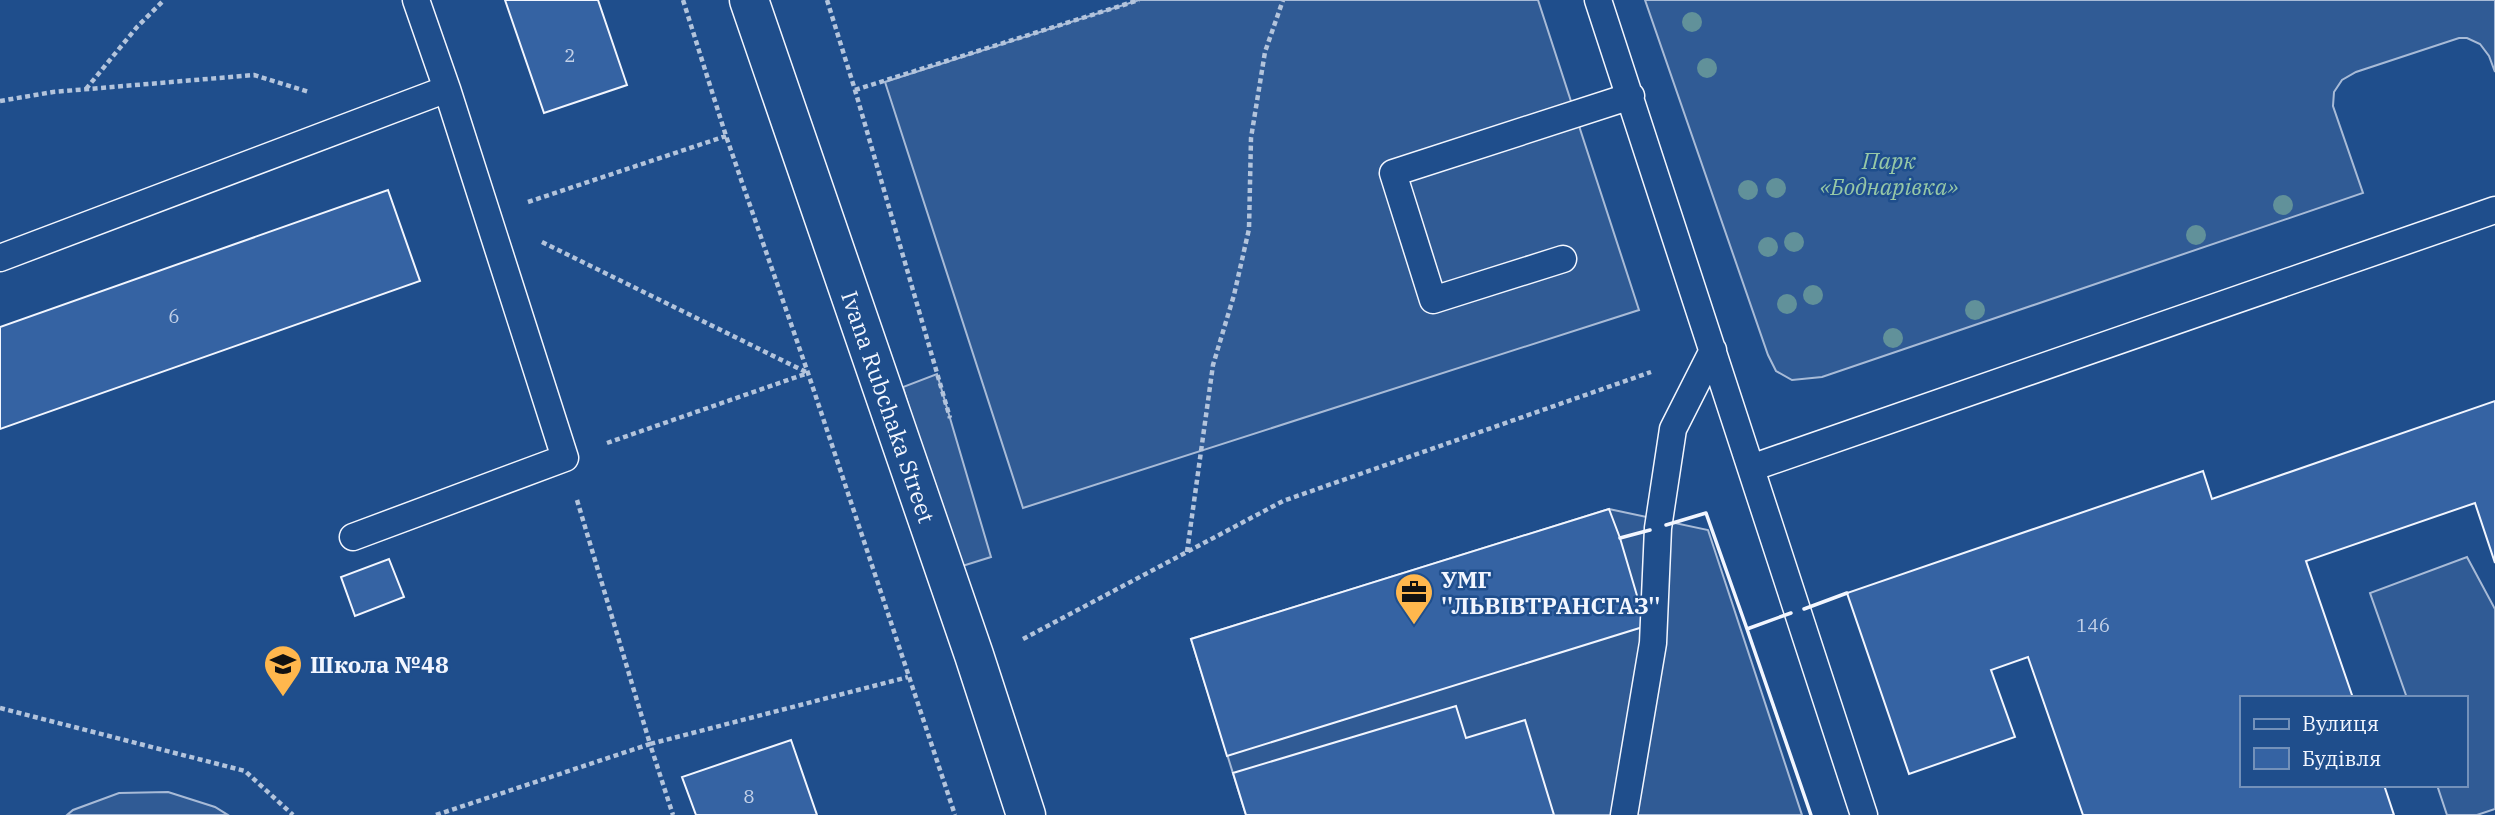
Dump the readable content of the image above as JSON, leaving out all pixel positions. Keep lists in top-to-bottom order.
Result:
{
  "streets": {
    "street": ["Ivana Rubchaka Street"]
  },
  "parks": ["Парк «Боднарівка»"],
  "places": {
    "office": ["УМГ ''ЛЬВІВТРАНСГАЗ''"],
    "school or university": ["Школа №48"]
  },
  "house_numbers": [
    "2",
    "6",
    "146",
    "8"
  ],
  "legend": ["Вулиця", "Будівля"]
}
